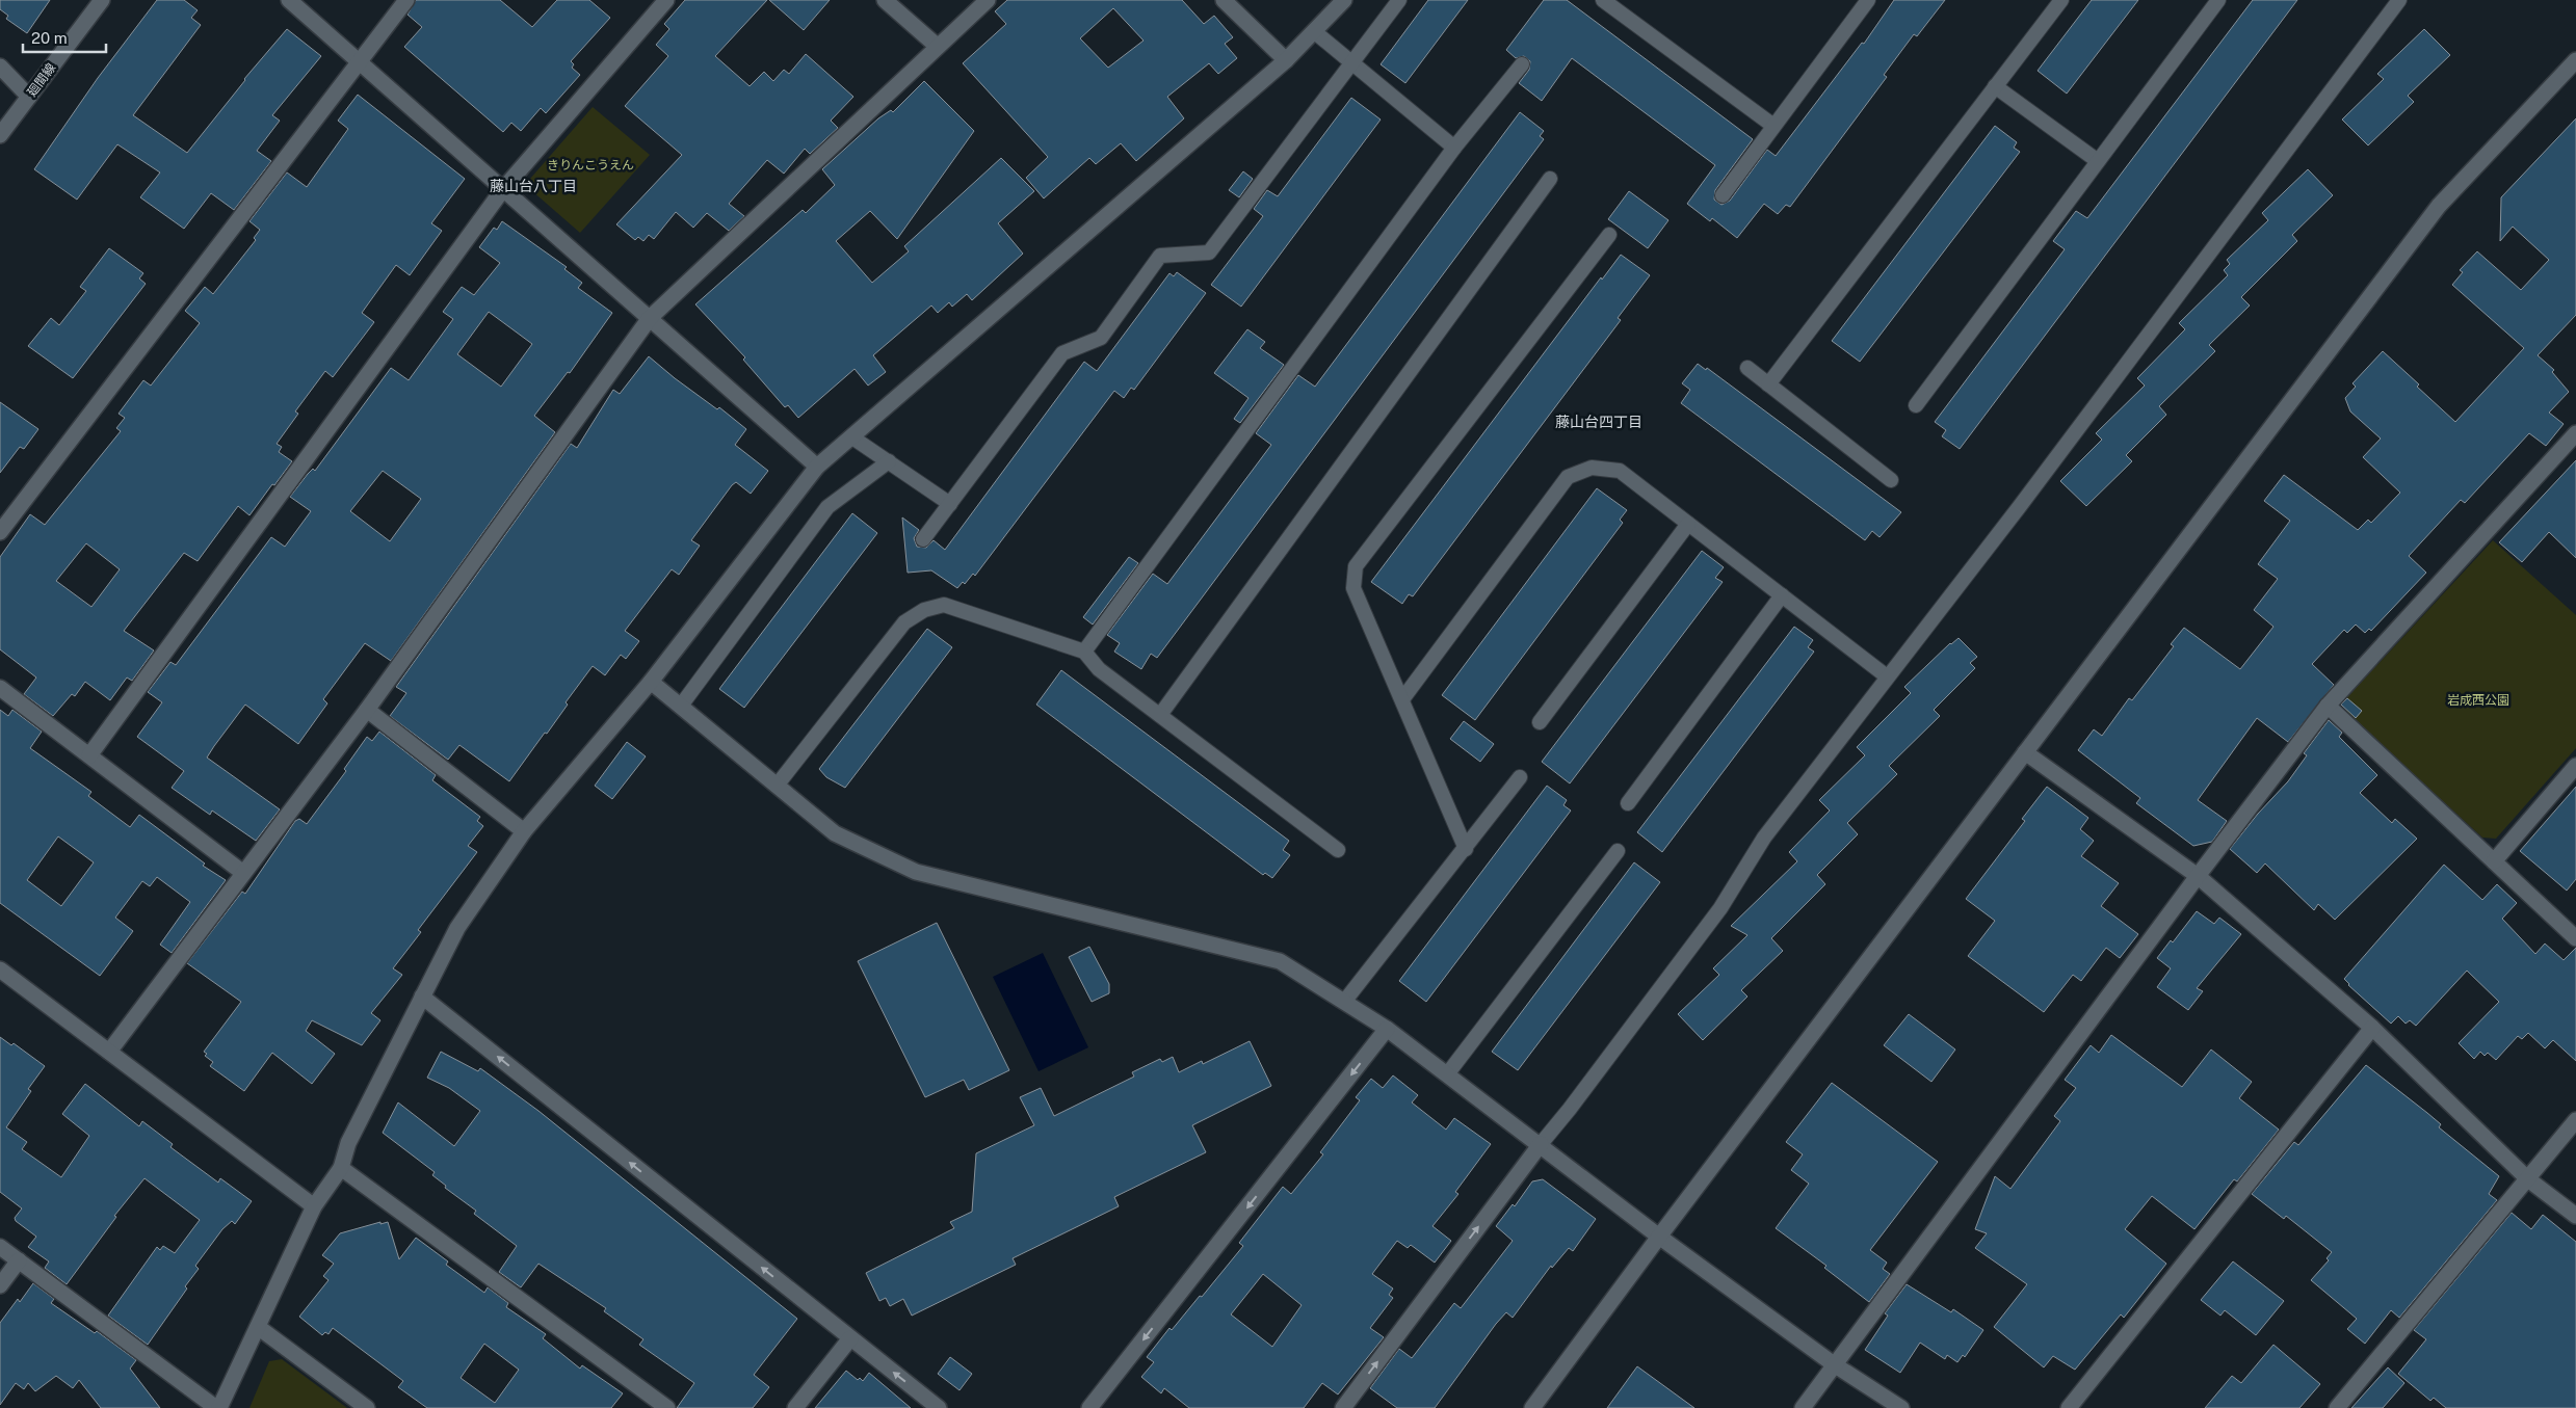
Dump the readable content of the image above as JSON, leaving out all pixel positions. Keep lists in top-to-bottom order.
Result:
{
  "streets": {
    "street": ["廻間線"]
  },
  "districts": ["藤山台八丁目", "藤山台四丁目"],
  "parks": ["きりんこうえん", "岩成西公園"],
  "scale_bar": "20 m"
}
